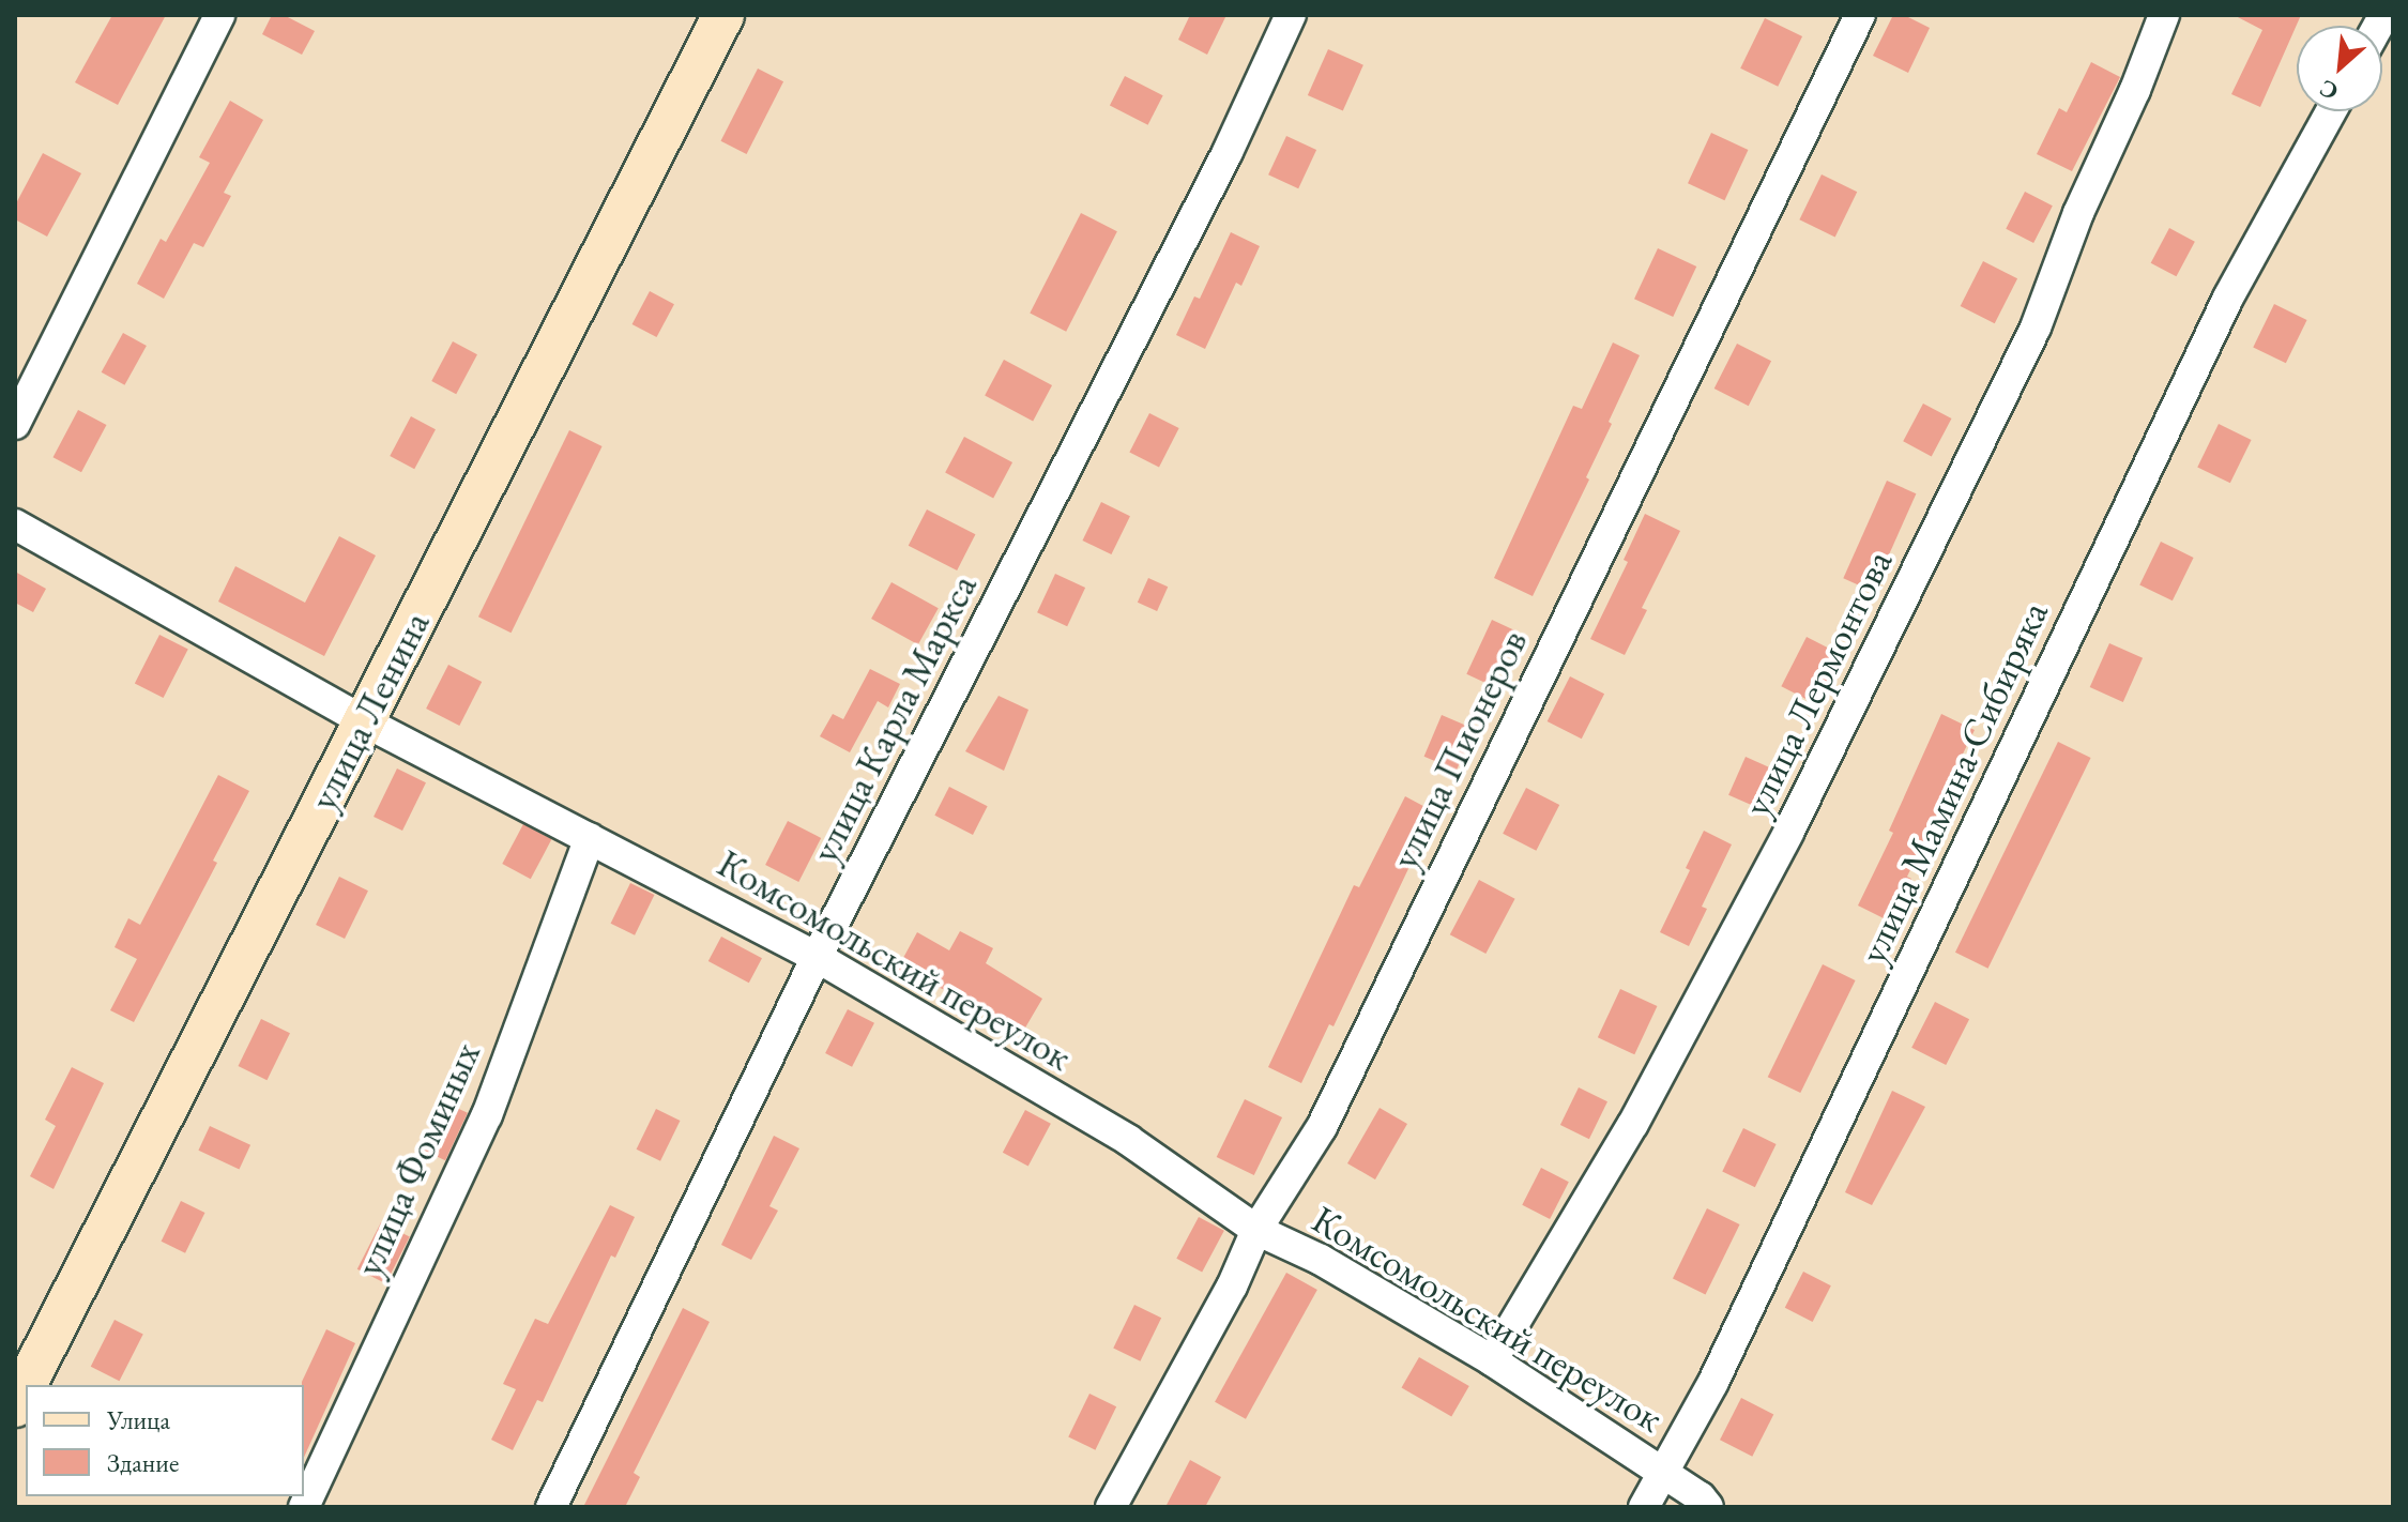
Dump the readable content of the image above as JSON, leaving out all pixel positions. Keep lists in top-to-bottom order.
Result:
{
  "streets": {
    "main road": ["улица Ленина"],
    "street": [
      "улица Лермонтова",
      "улица Карла Маркса",
      "улица Пионеров",
      "улица Мамина-Сибиряка",
      "Комсомольский переулок",
      "улица Фоминых"
    ]
  },
  "crossings": [
    ["улица Лермонтова", "Комсомольский переулок"],
    ["улица Ленина", "Комсомольский переулок"],
    ["улица Карла Маркса", "Комсомольский переулок"],
    ["улица Пионеров", "Комсомольский переулок"],
    ["улица Мамина-Сибиряка", "Комсомольский переулок"],
    ["Комсомольский переулок", "улица Фоминых"]
  ],
  "legend": ["Улица", "Здание"],
  "north": "bottom left"
}
